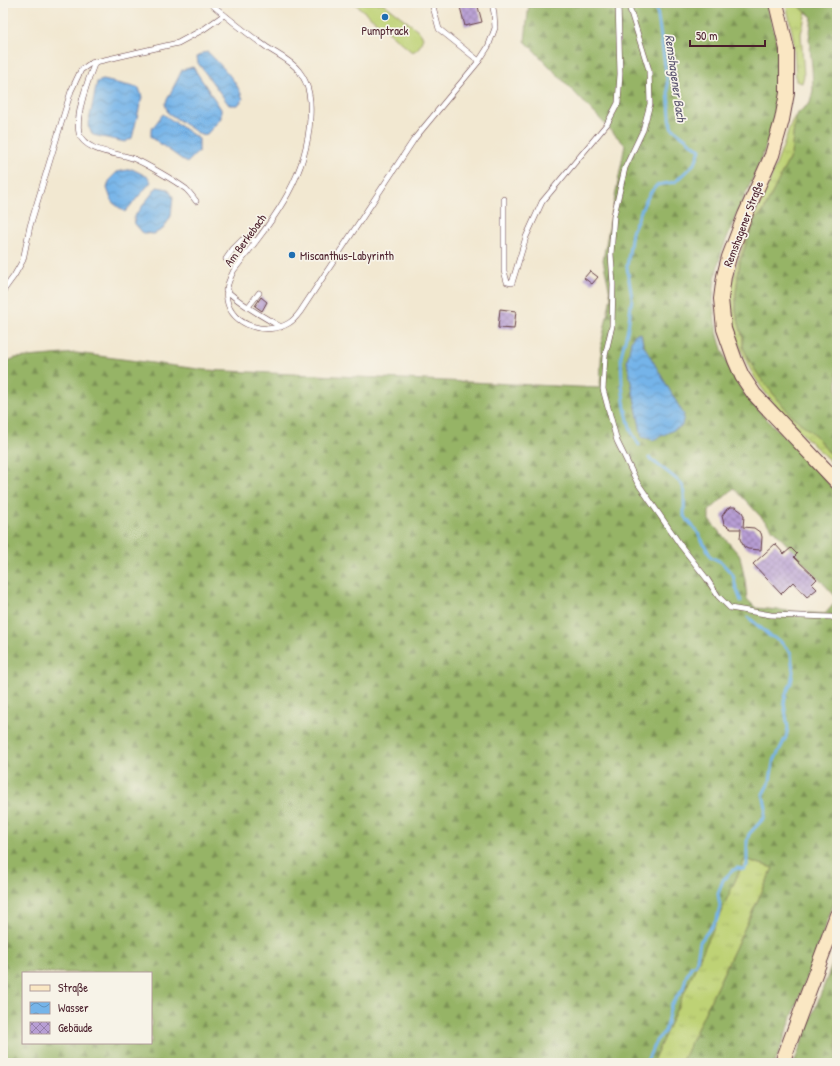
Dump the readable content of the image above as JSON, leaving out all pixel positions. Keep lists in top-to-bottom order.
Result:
{
  "streets": {
    "main road": ["Remshagener Straße"],
    "lane": ["Am Berkebach"]
  },
  "water": ["Remshagener Bach"],
  "places": ["Pumptrack", "Miscanthus-Labyrinth"],
  "legend": ["Straße", "Wasser", "Gebäude"],
  "scale_bar": "50 m"
}
